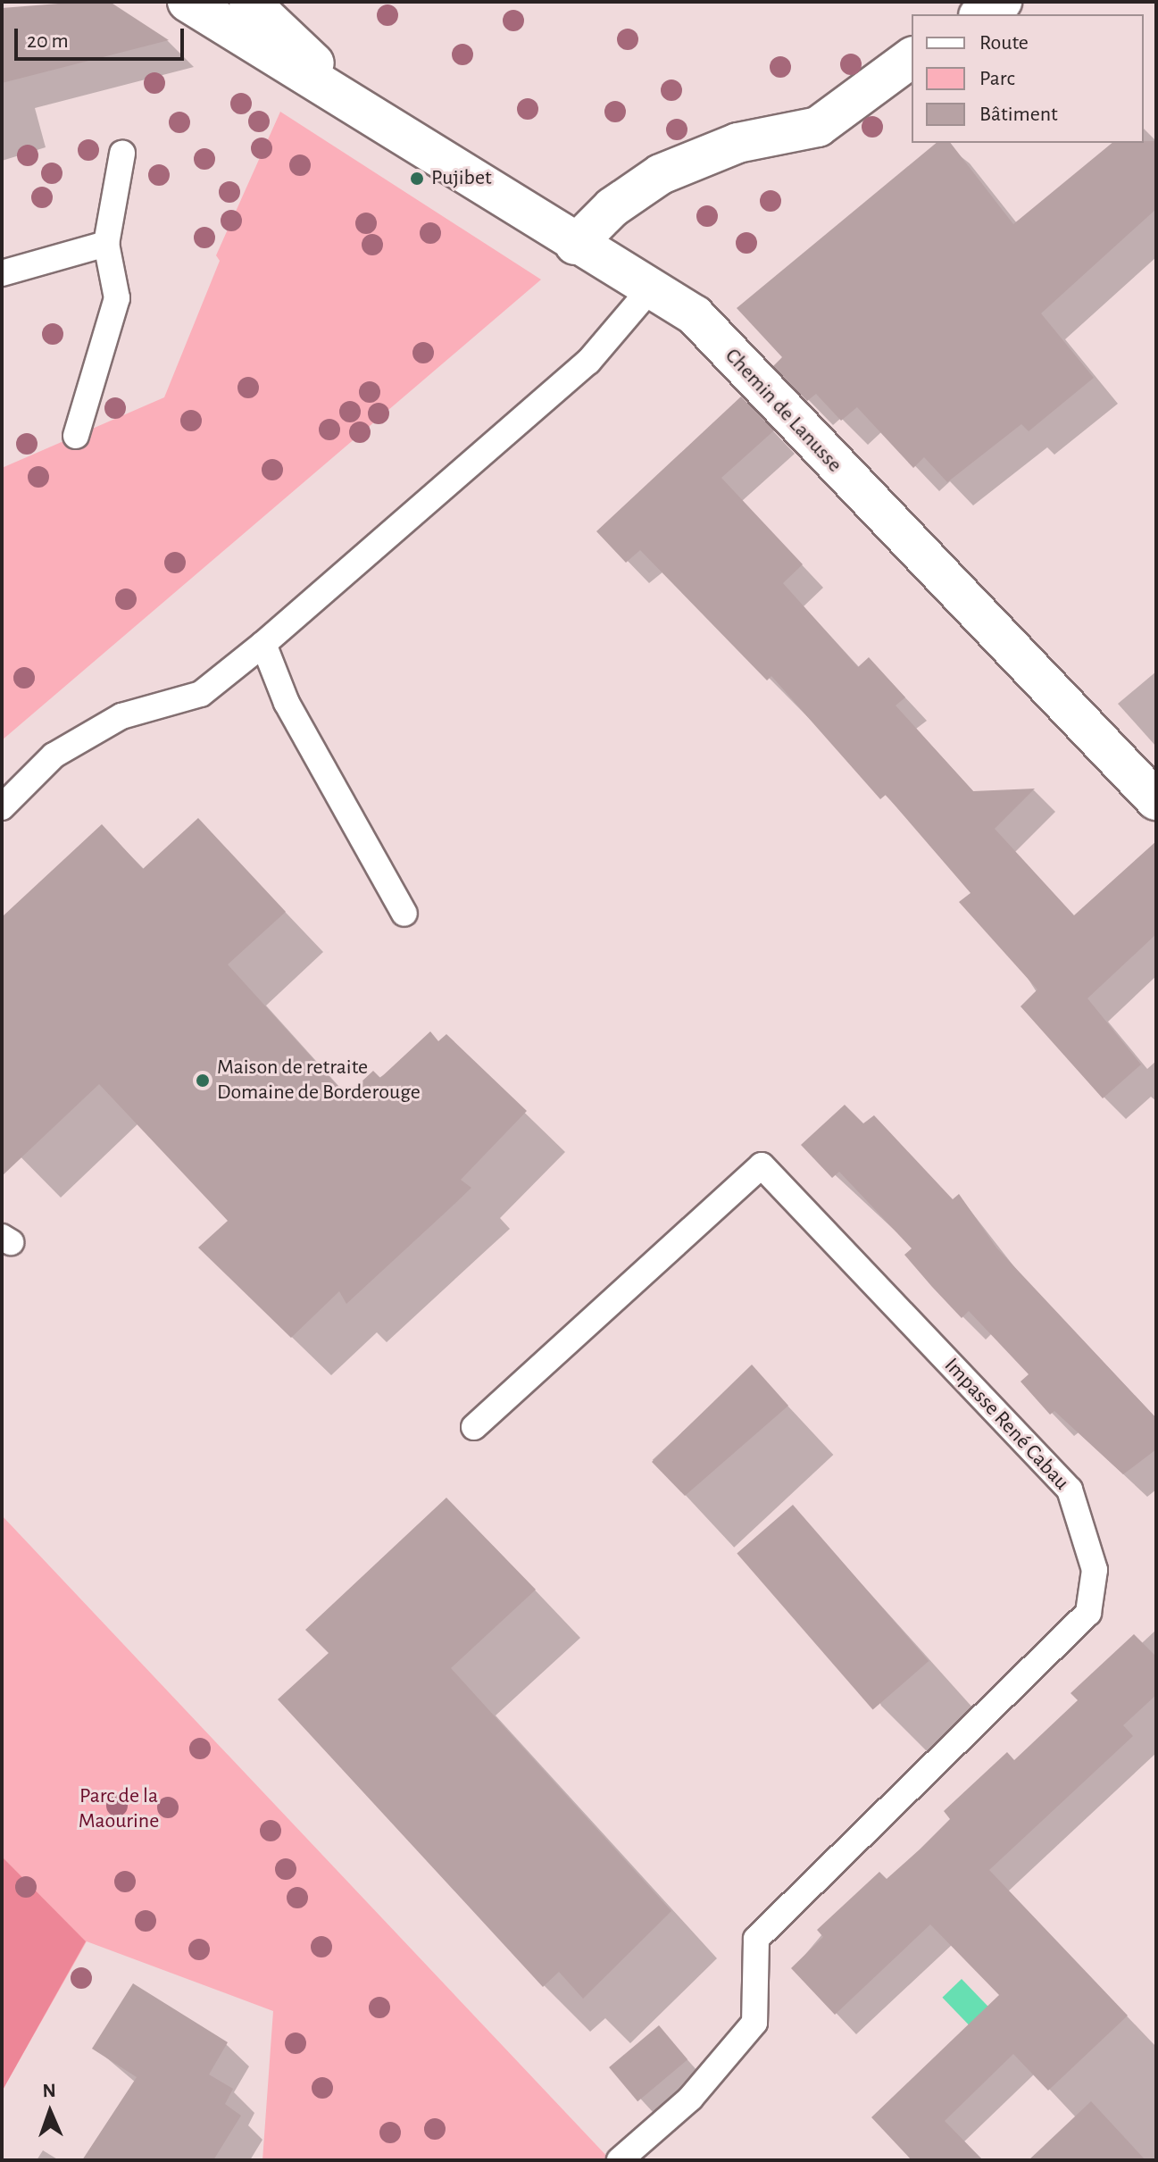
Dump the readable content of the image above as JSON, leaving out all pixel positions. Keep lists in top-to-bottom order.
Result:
{
  "streets": {
    "street": ["Chemin de Lanusse"],
    "lane": ["Impasse René Cabau"]
  },
  "parks": ["Parc de la Maourine"],
  "places": ["Pujibet", "Maison de retraite Domaine de Borderouge"],
  "legend": ["Route", "Parc", "Bâtiment"],
  "scale_bar": "20 m",
  "north": "top"
}
